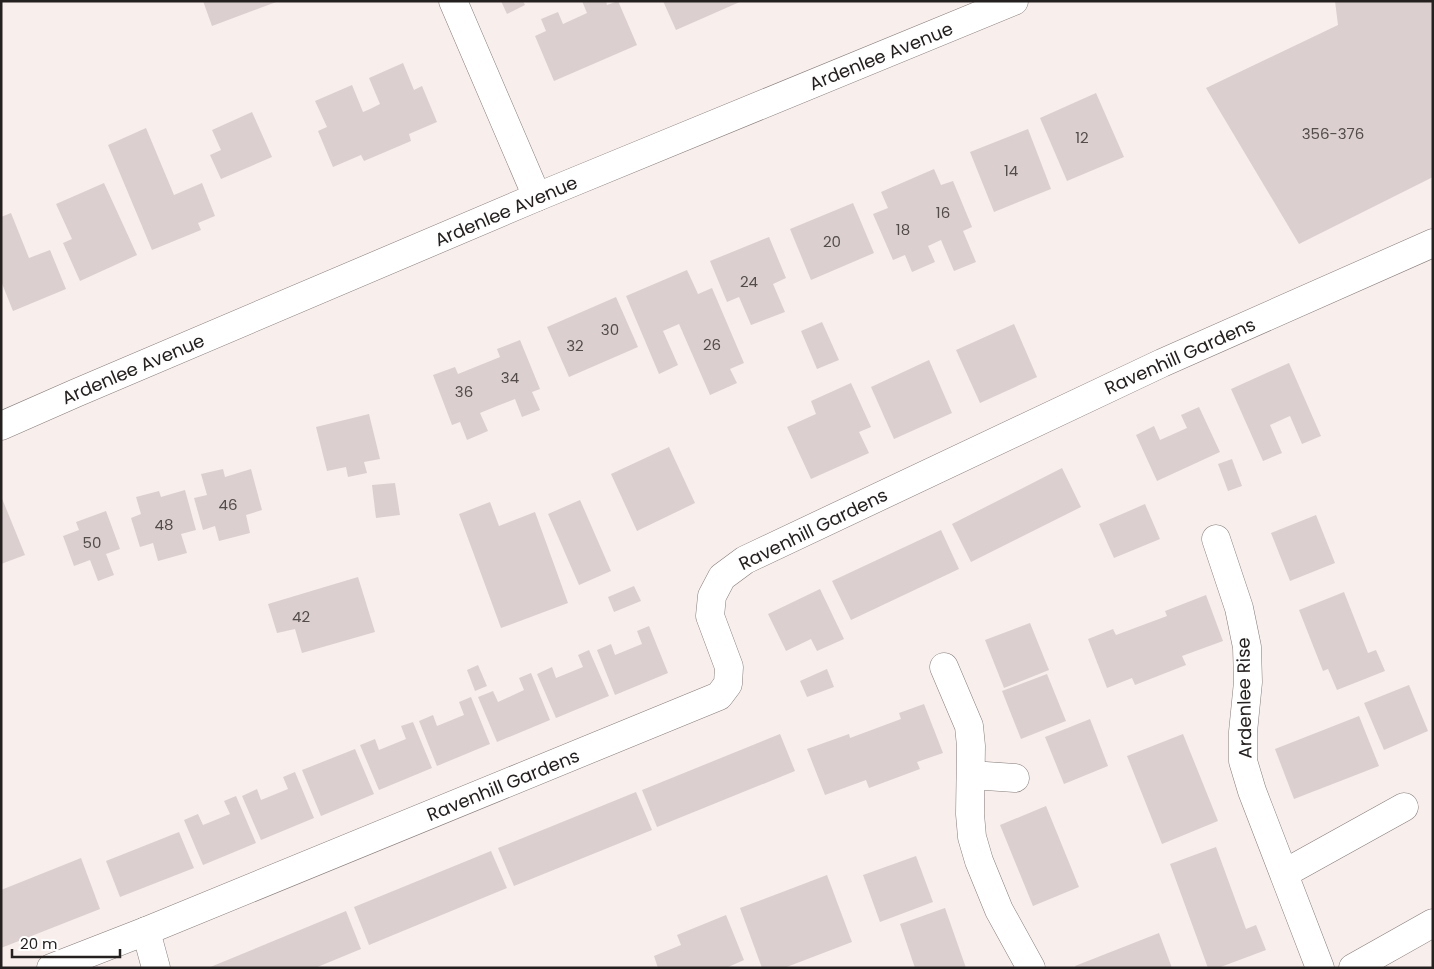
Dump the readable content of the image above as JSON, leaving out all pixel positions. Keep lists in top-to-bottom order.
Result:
{
  "streets": {
    "street": ["Ardenlee Avenue", "Ravenhill Gardens", "Ardenlee Rise"]
  },
  "house_numbers": [
    "356-376",
    "12",
    "14",
    "16",
    "18",
    "20",
    "24",
    "30",
    "26",
    "32",
    "34",
    "36",
    "46",
    "48",
    "50",
    "42"
  ],
  "scale_bar": "20 m"
}
